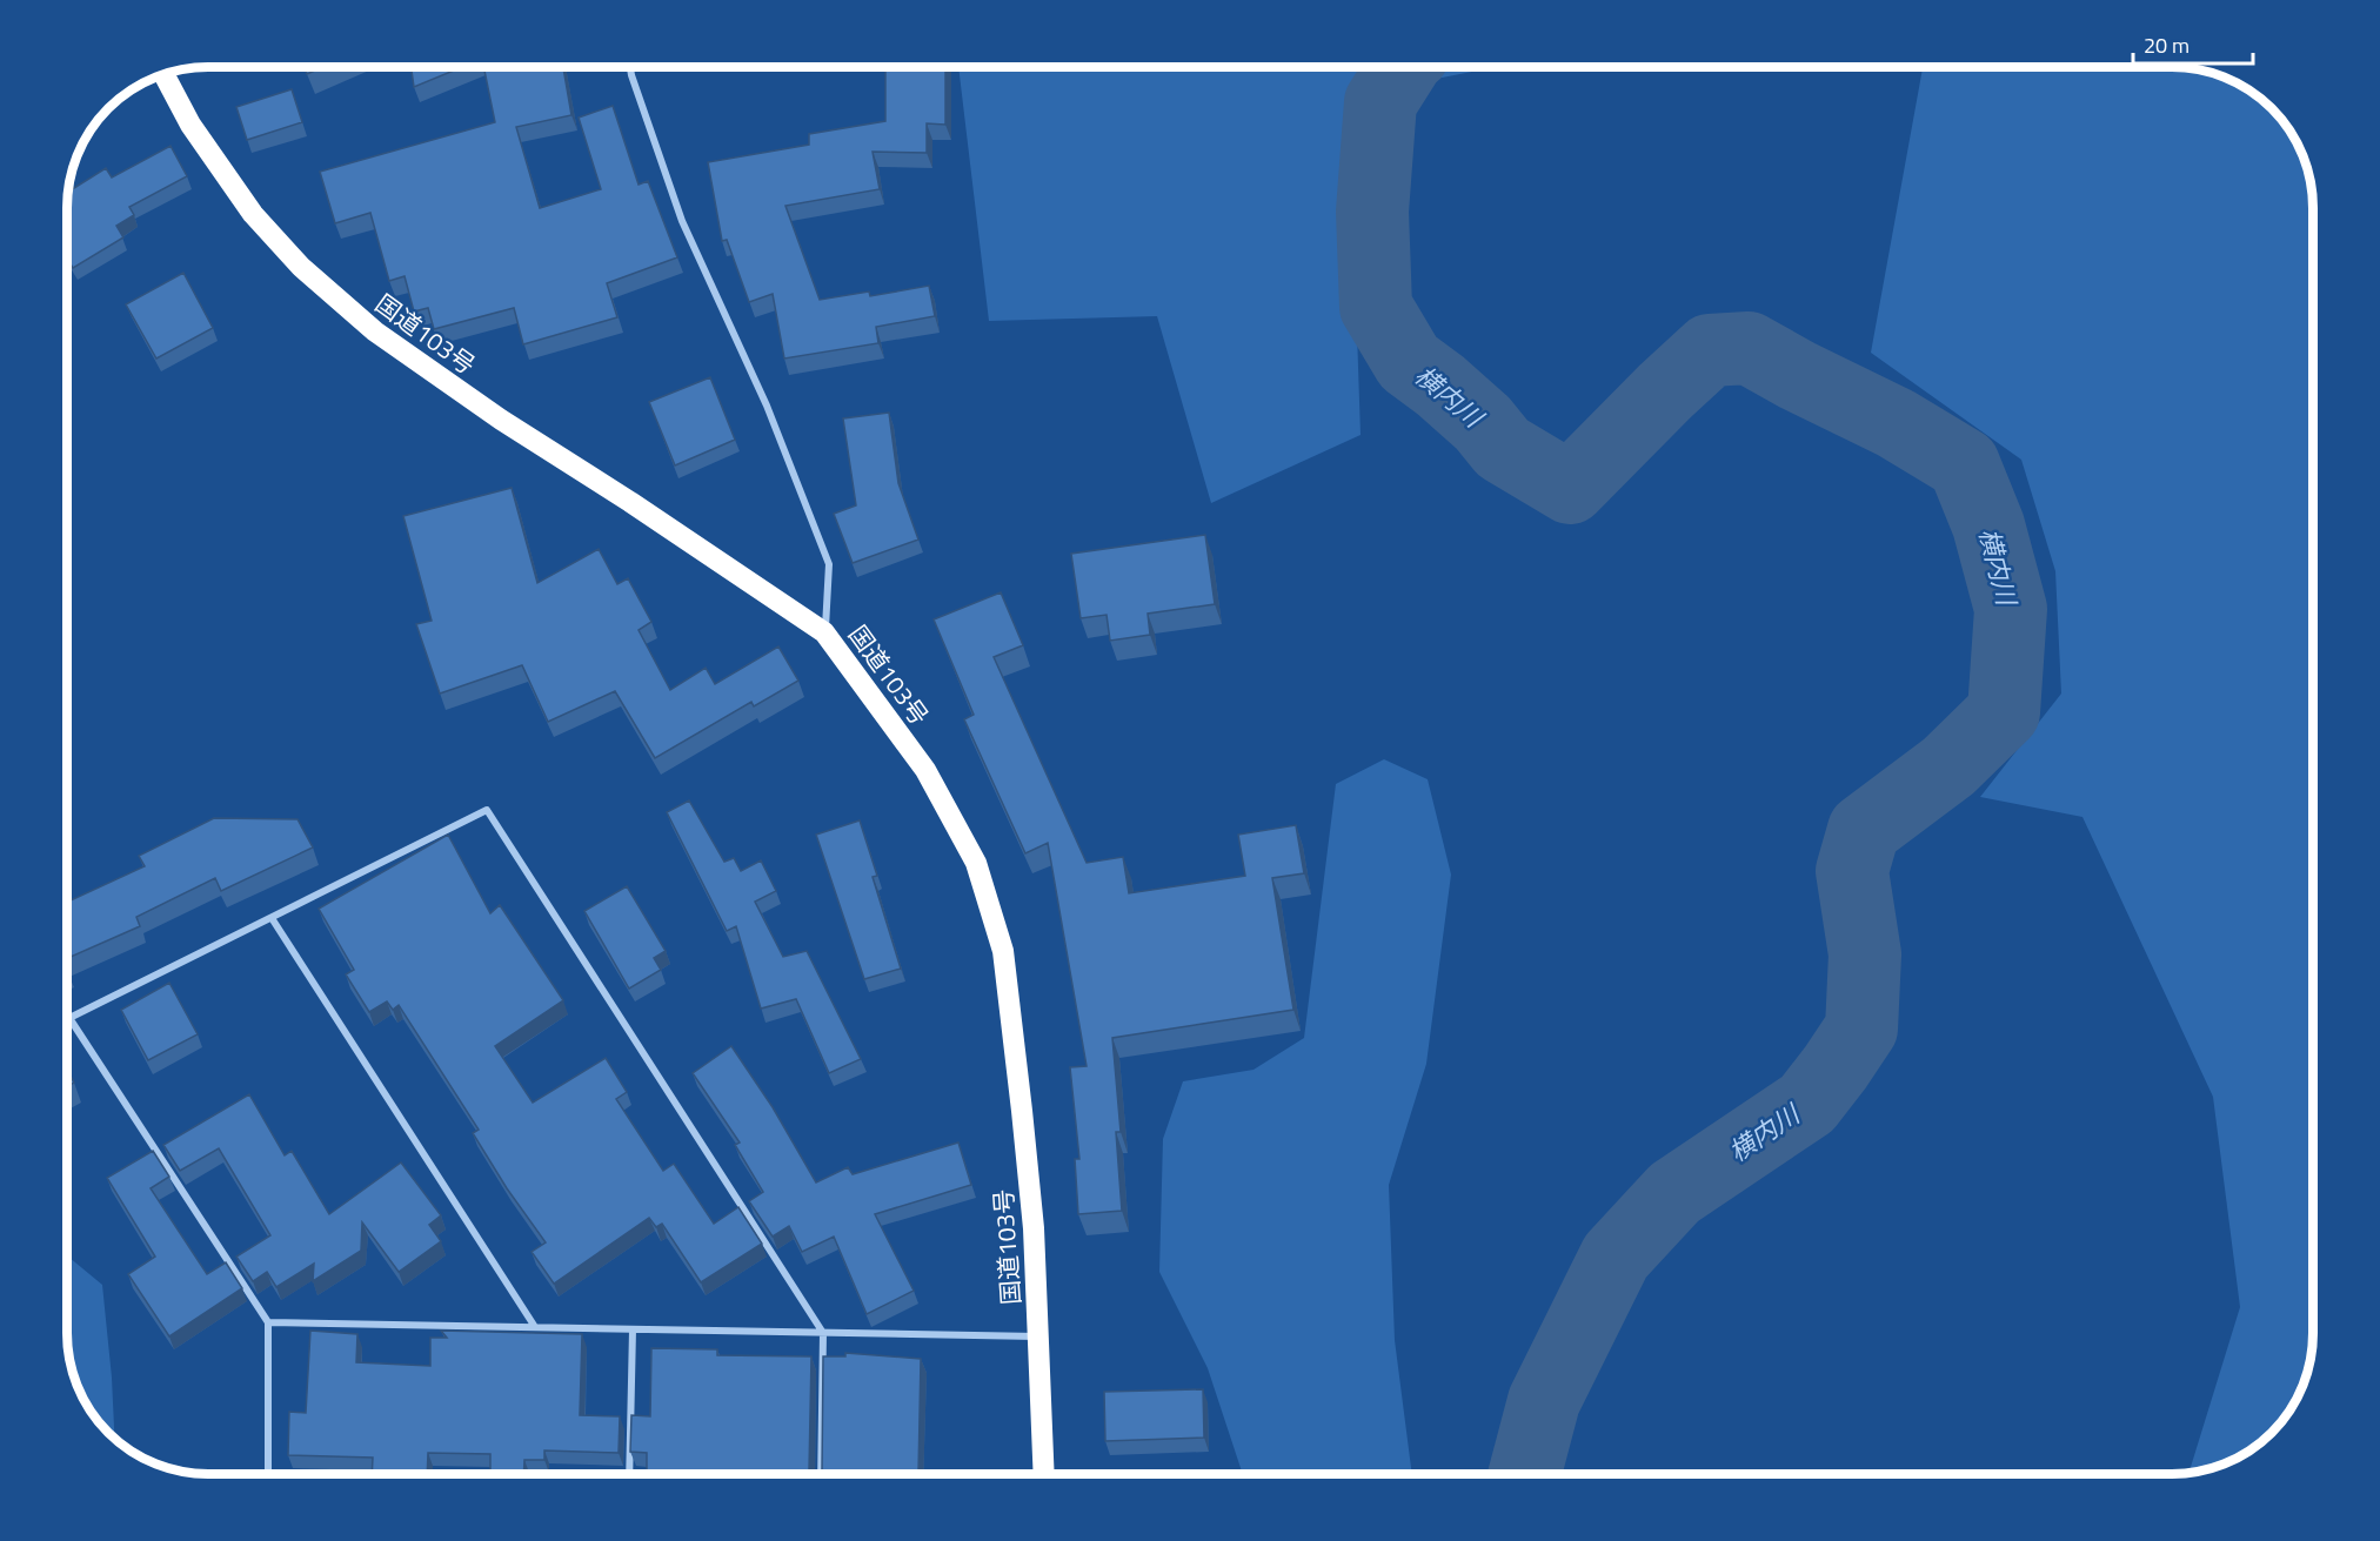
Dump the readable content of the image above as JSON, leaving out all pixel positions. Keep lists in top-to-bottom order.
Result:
{
  "streets": {
    "highway": ["国道103号"]
  },
  "water": ["横内川"],
  "scale_bar": "20 m"
}
